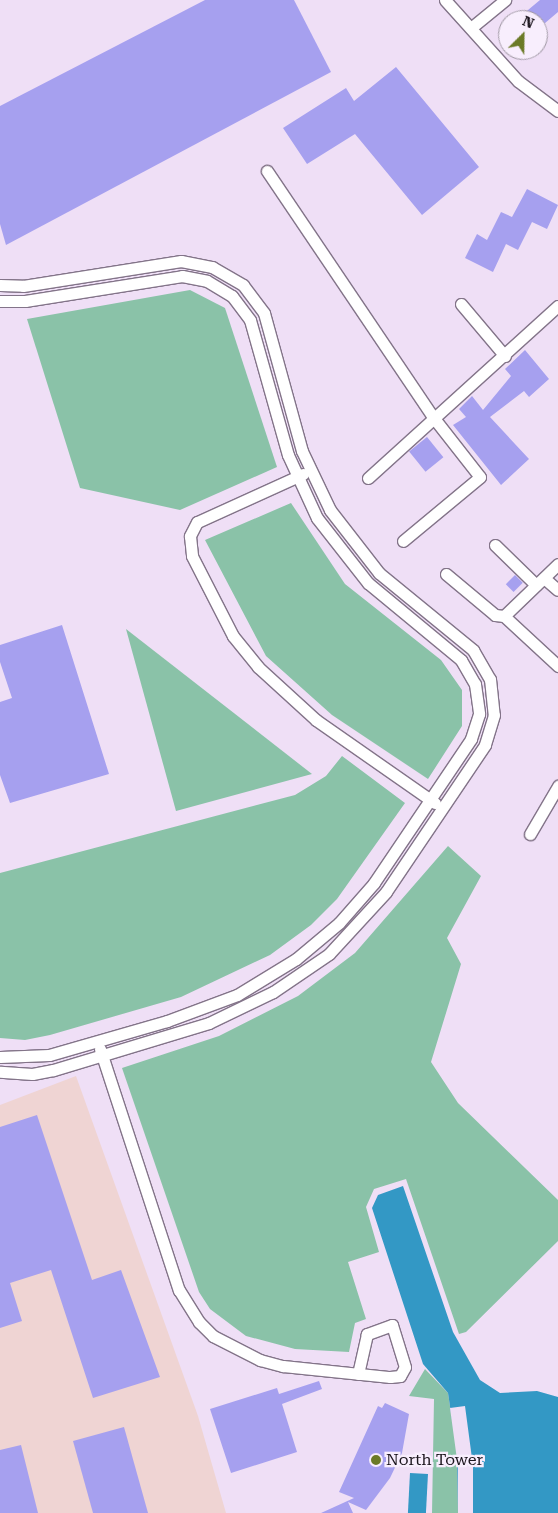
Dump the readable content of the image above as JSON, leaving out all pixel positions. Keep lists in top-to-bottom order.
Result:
{
  "places": ["North Tower"],
  "north": "top right"
}
